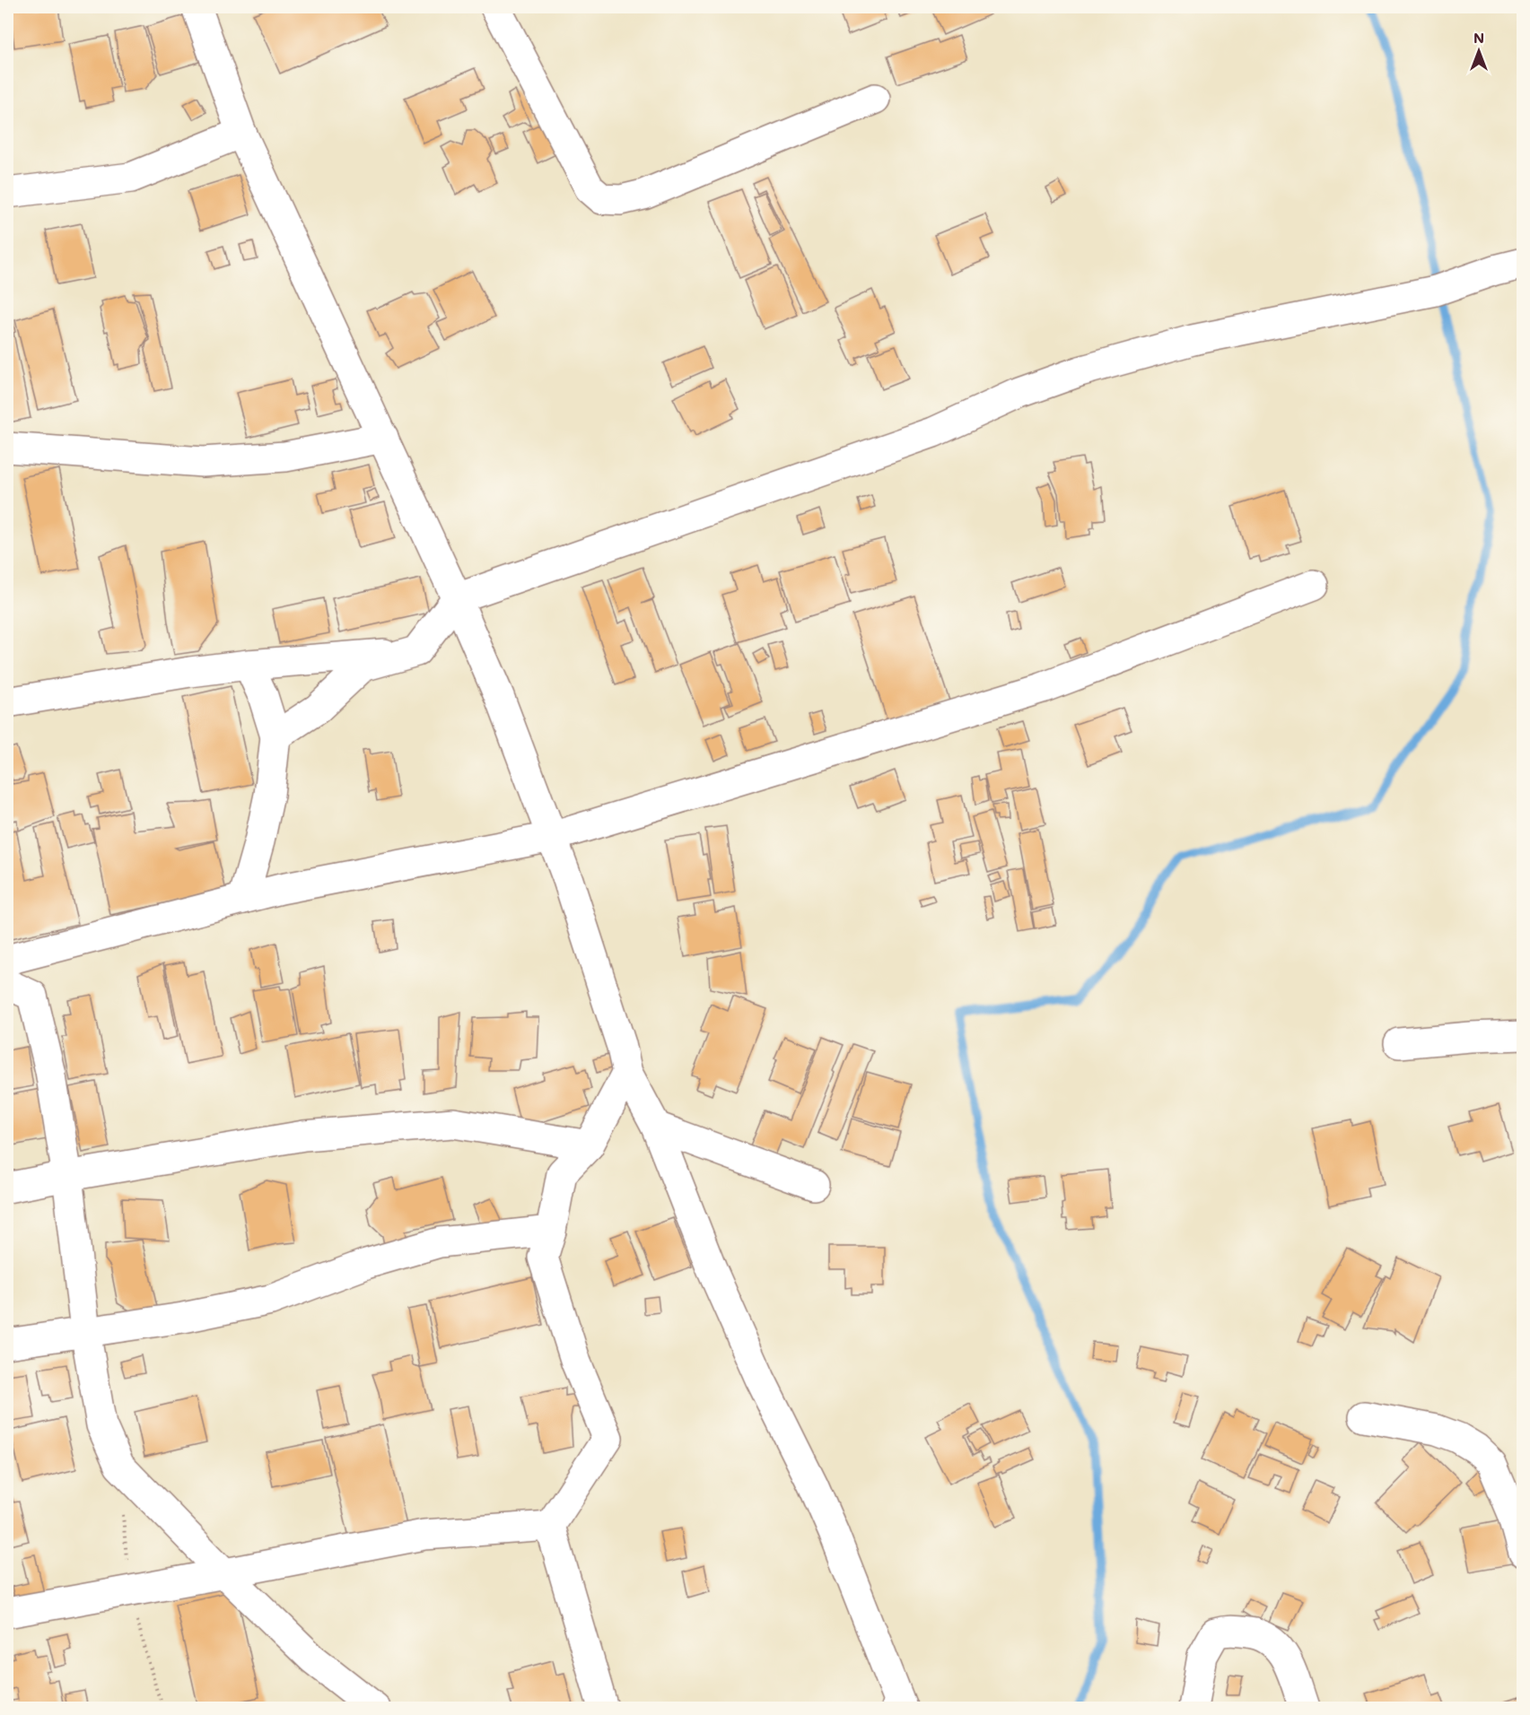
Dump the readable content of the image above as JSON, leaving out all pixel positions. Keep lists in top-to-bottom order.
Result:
{
  "north": "top"
}
